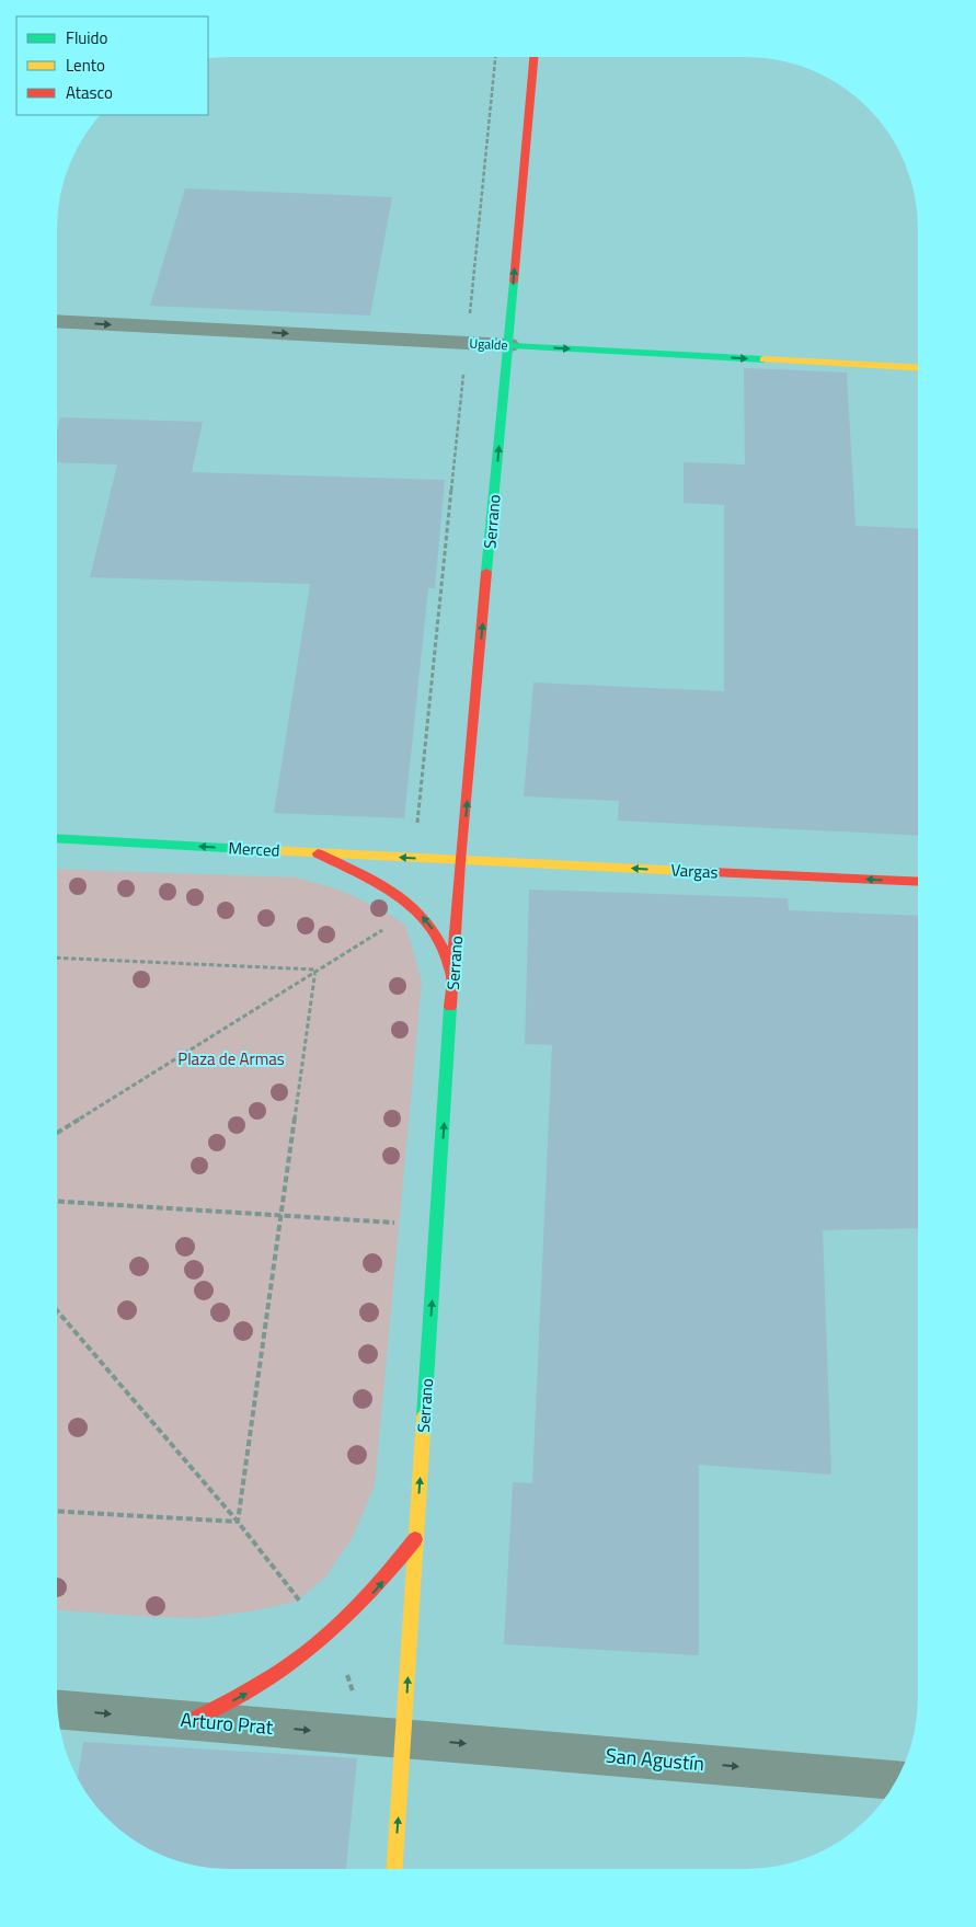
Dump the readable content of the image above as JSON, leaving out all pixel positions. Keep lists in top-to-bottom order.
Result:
{
  "streets": {
    "main road": [
      "Ugalde",
      "Serrano",
      "Merced",
      "Vargas"
    ],
    "street": ["Arturo Prat", "San Agustín"]
  },
  "crossings": [
    ["Ugalde", "Serrano"],
    ["Serrano", "Merced"],
    ["Serrano", "Vargas"],
    ["Serrano", "Arturo Prat"],
    ["Serrano", "San Agustín"],
    ["Merced", "Vargas"],
    ["Arturo Prat", "San Agustín"]
  ],
  "one_way": [
    "Ugalde",
    "Serrano",
    "Merced",
    "Vargas",
    "Arturo Prat",
    "San Agustín"
  ],
  "parks": ["Plaza de Armas"],
  "legend": ["Fluido", "Lento", "Atasco"]
}
